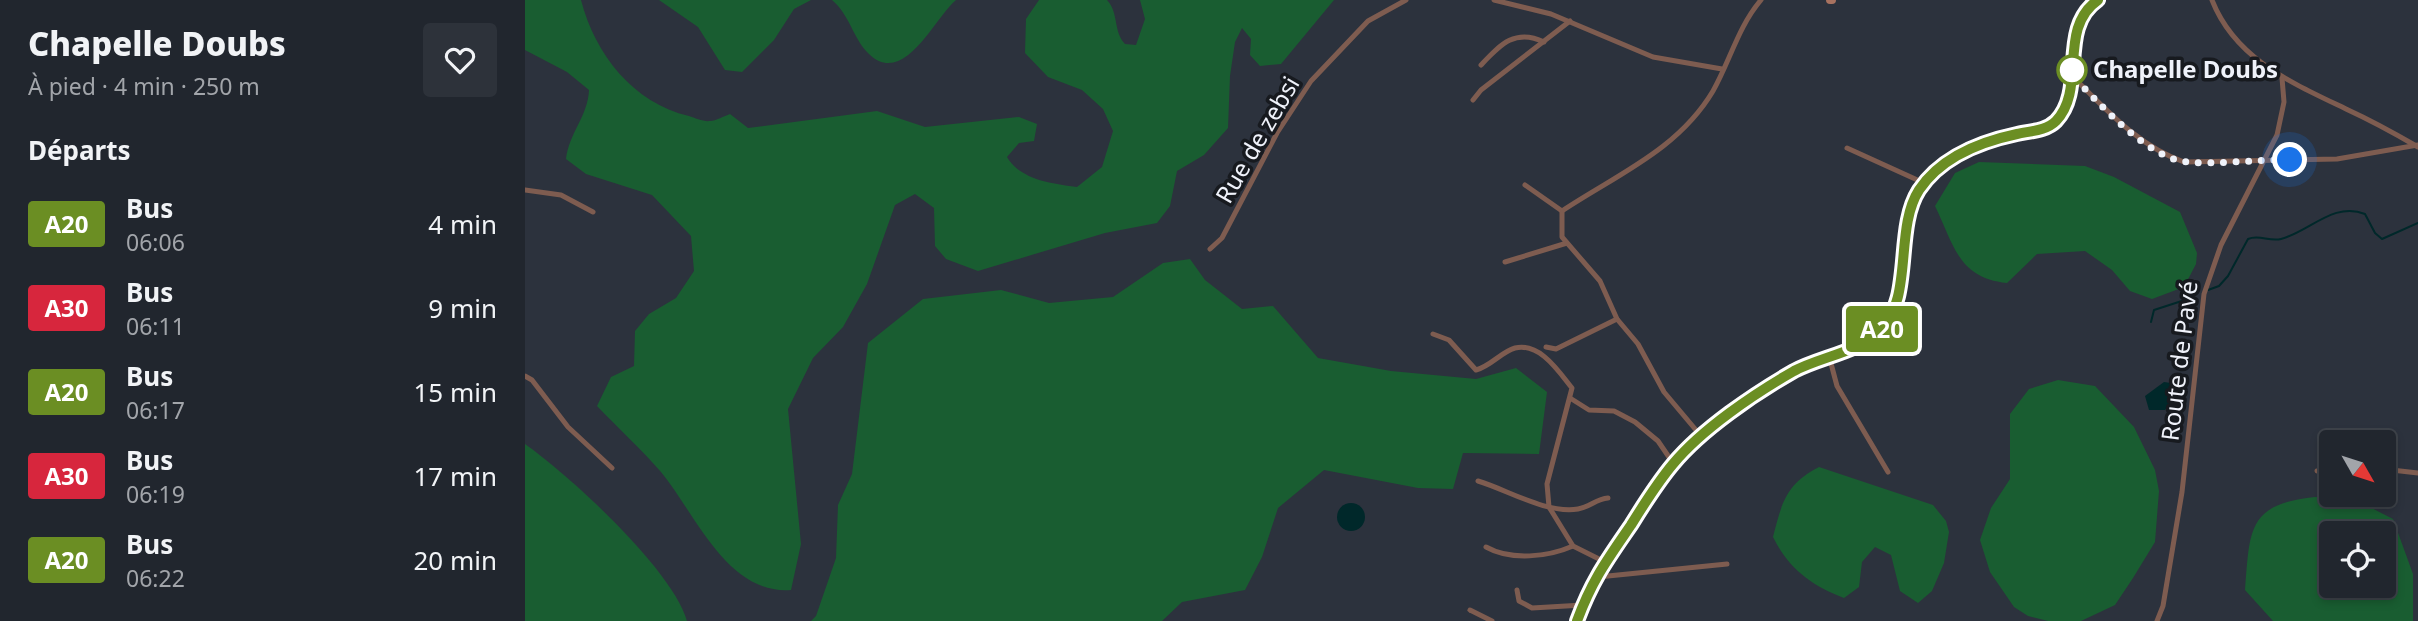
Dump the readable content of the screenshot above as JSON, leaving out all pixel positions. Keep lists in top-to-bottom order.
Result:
{
  "streets": {
    "street": ["Rue de zebsi", "Route de Pavé"]
  },
  "places": ["Chapelle Doubs"],
  "lines": ["bus line A20"],
  "north": "bottom right",
  "page": {
    "heading": [
      ["Chapelle Doubs", "À pied · 4 min · 250 m"],
      "Départs"
    ],
    "on_map": "A20",
    "list": [
      {
        "mark": "A20",
        "name": "Bus",
        "note": "06:06",
        "value": "4 min"
      },
      {
        "mark": "A30",
        "name": "Bus",
        "note": "06:11",
        "value": "9 min"
      },
      {
        "mark": "A20",
        "name": "Bus",
        "note": "06:17",
        "value": "15 min"
      },
      {
        "mark": "A30",
        "name": "Bus",
        "note": "06:19",
        "value": "17 min"
      },
      {
        "mark": "A20",
        "name": "Bus",
        "note": "06:22",
        "value": "20 min"
      }
    ]
  }
}
